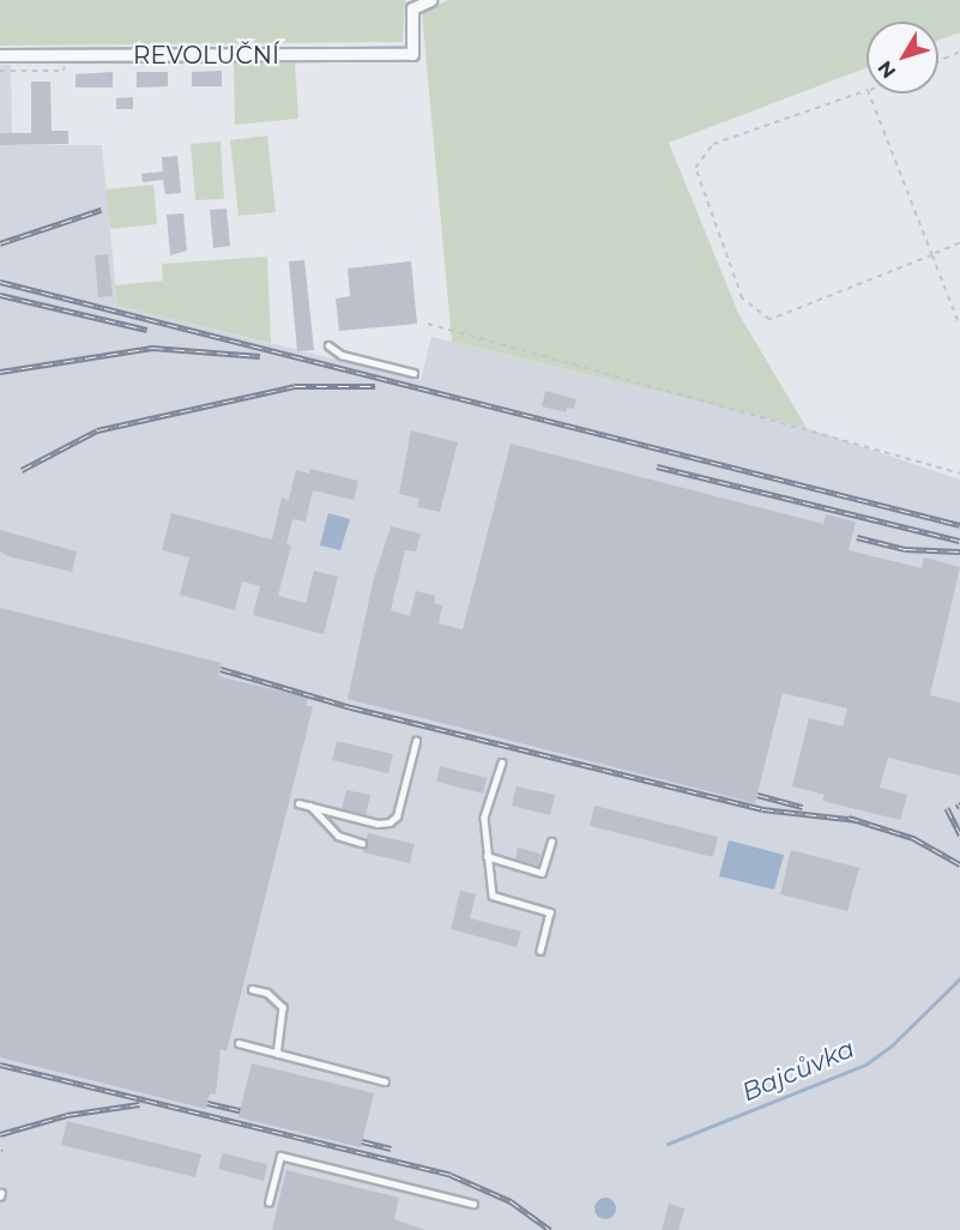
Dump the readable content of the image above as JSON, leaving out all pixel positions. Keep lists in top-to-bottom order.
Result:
{
  "streets": {
    "street": ["REVOLUČNÍ"]
  },
  "water": ["Bajcůvka"],
  "north": "bottom left"
}
